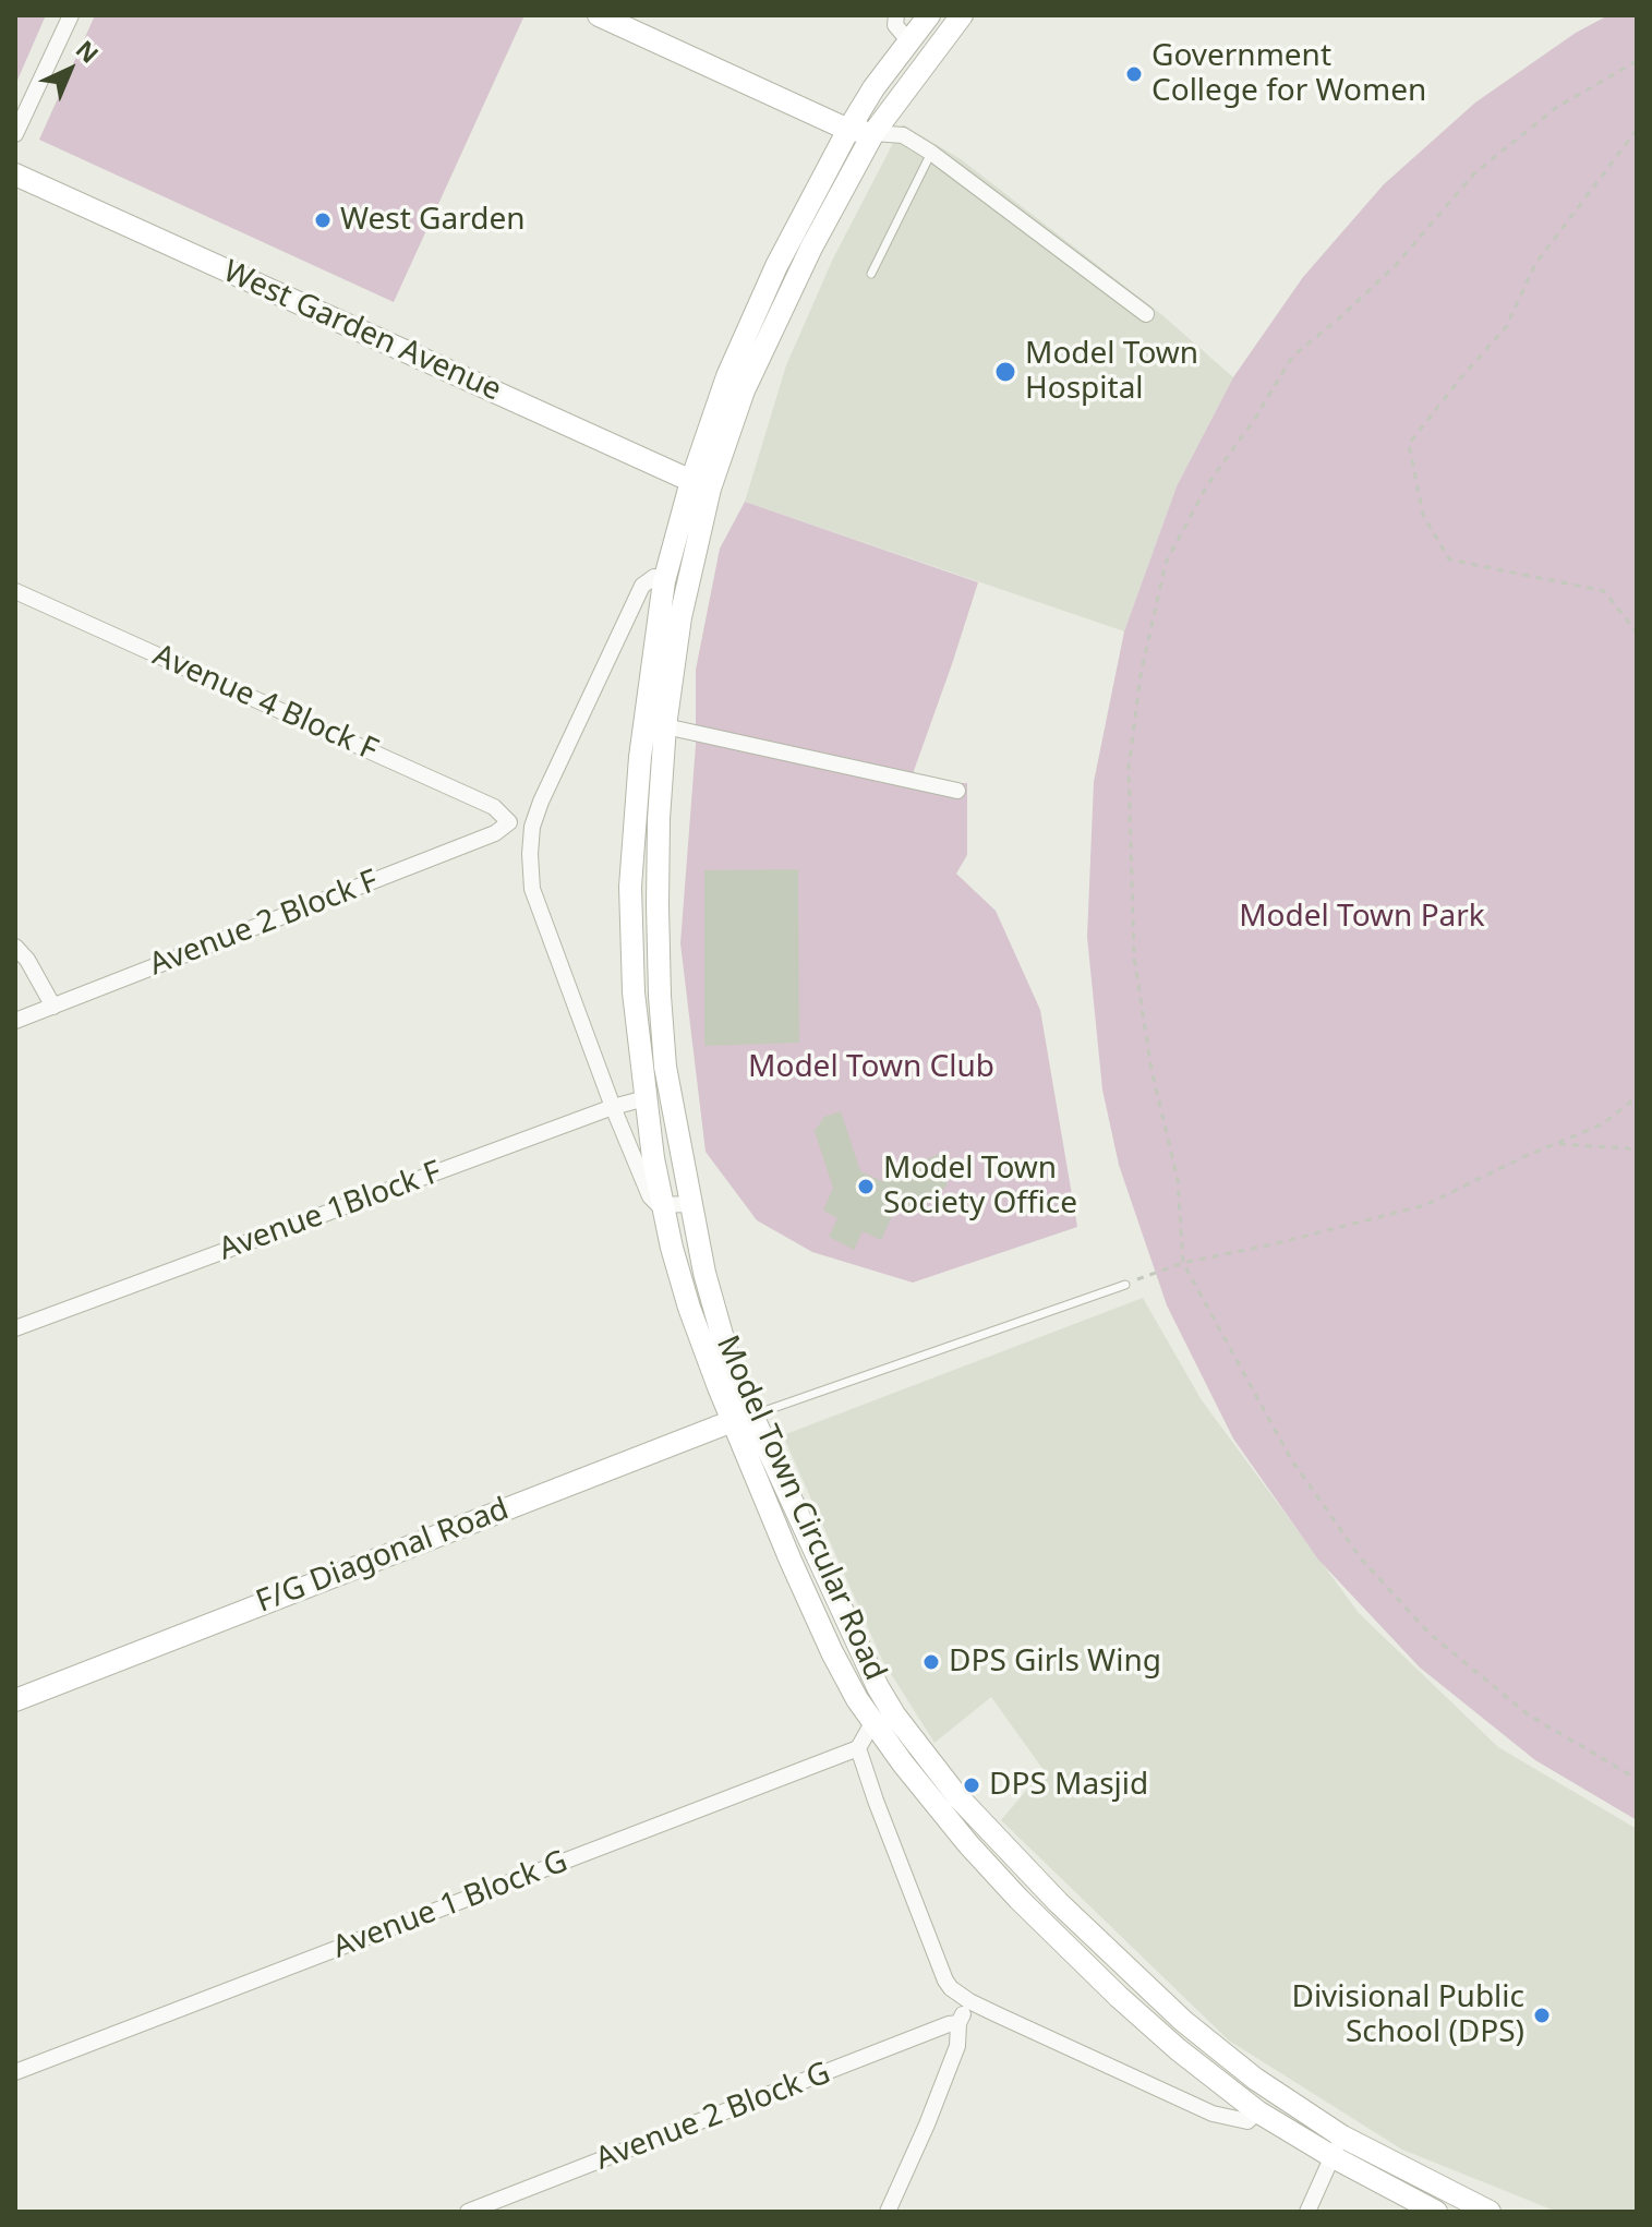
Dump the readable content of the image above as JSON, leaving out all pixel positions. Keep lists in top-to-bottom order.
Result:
{
  "streets": {
    "main road": ["West Garden Avenue", "Model Town Circular Road", "F/G Diagonal Road"],
    "street": [
      "Avenue 4 Block F",
      "Avenue 2 Block F",
      "Avenue 1Block F",
      "Avenue 1 Block G",
      "Avenue 2 Block G"
    ]
  },
  "crossings": [
    ["West Garden Avenue", "Model Town Circular Road"],
    ["Avenue 4 Block F", "Avenue 2 Block F"],
    ["Avenue 1Block F", "Model Town Circular Road"],
    ["Model Town Circular Road", "F/G Diagonal Road"]
  ],
  "parks": ["Model Town Park", "Model Town Club"],
  "places": [
    "Government College for Women",
    "West Garden",
    "Model Town Hospital",
    "Model Town Society Office",
    "DPS Girls Wing",
    "DPS Masjid",
    "Divisional Public School (DPS)"
  ],
  "north": "top right"
}
